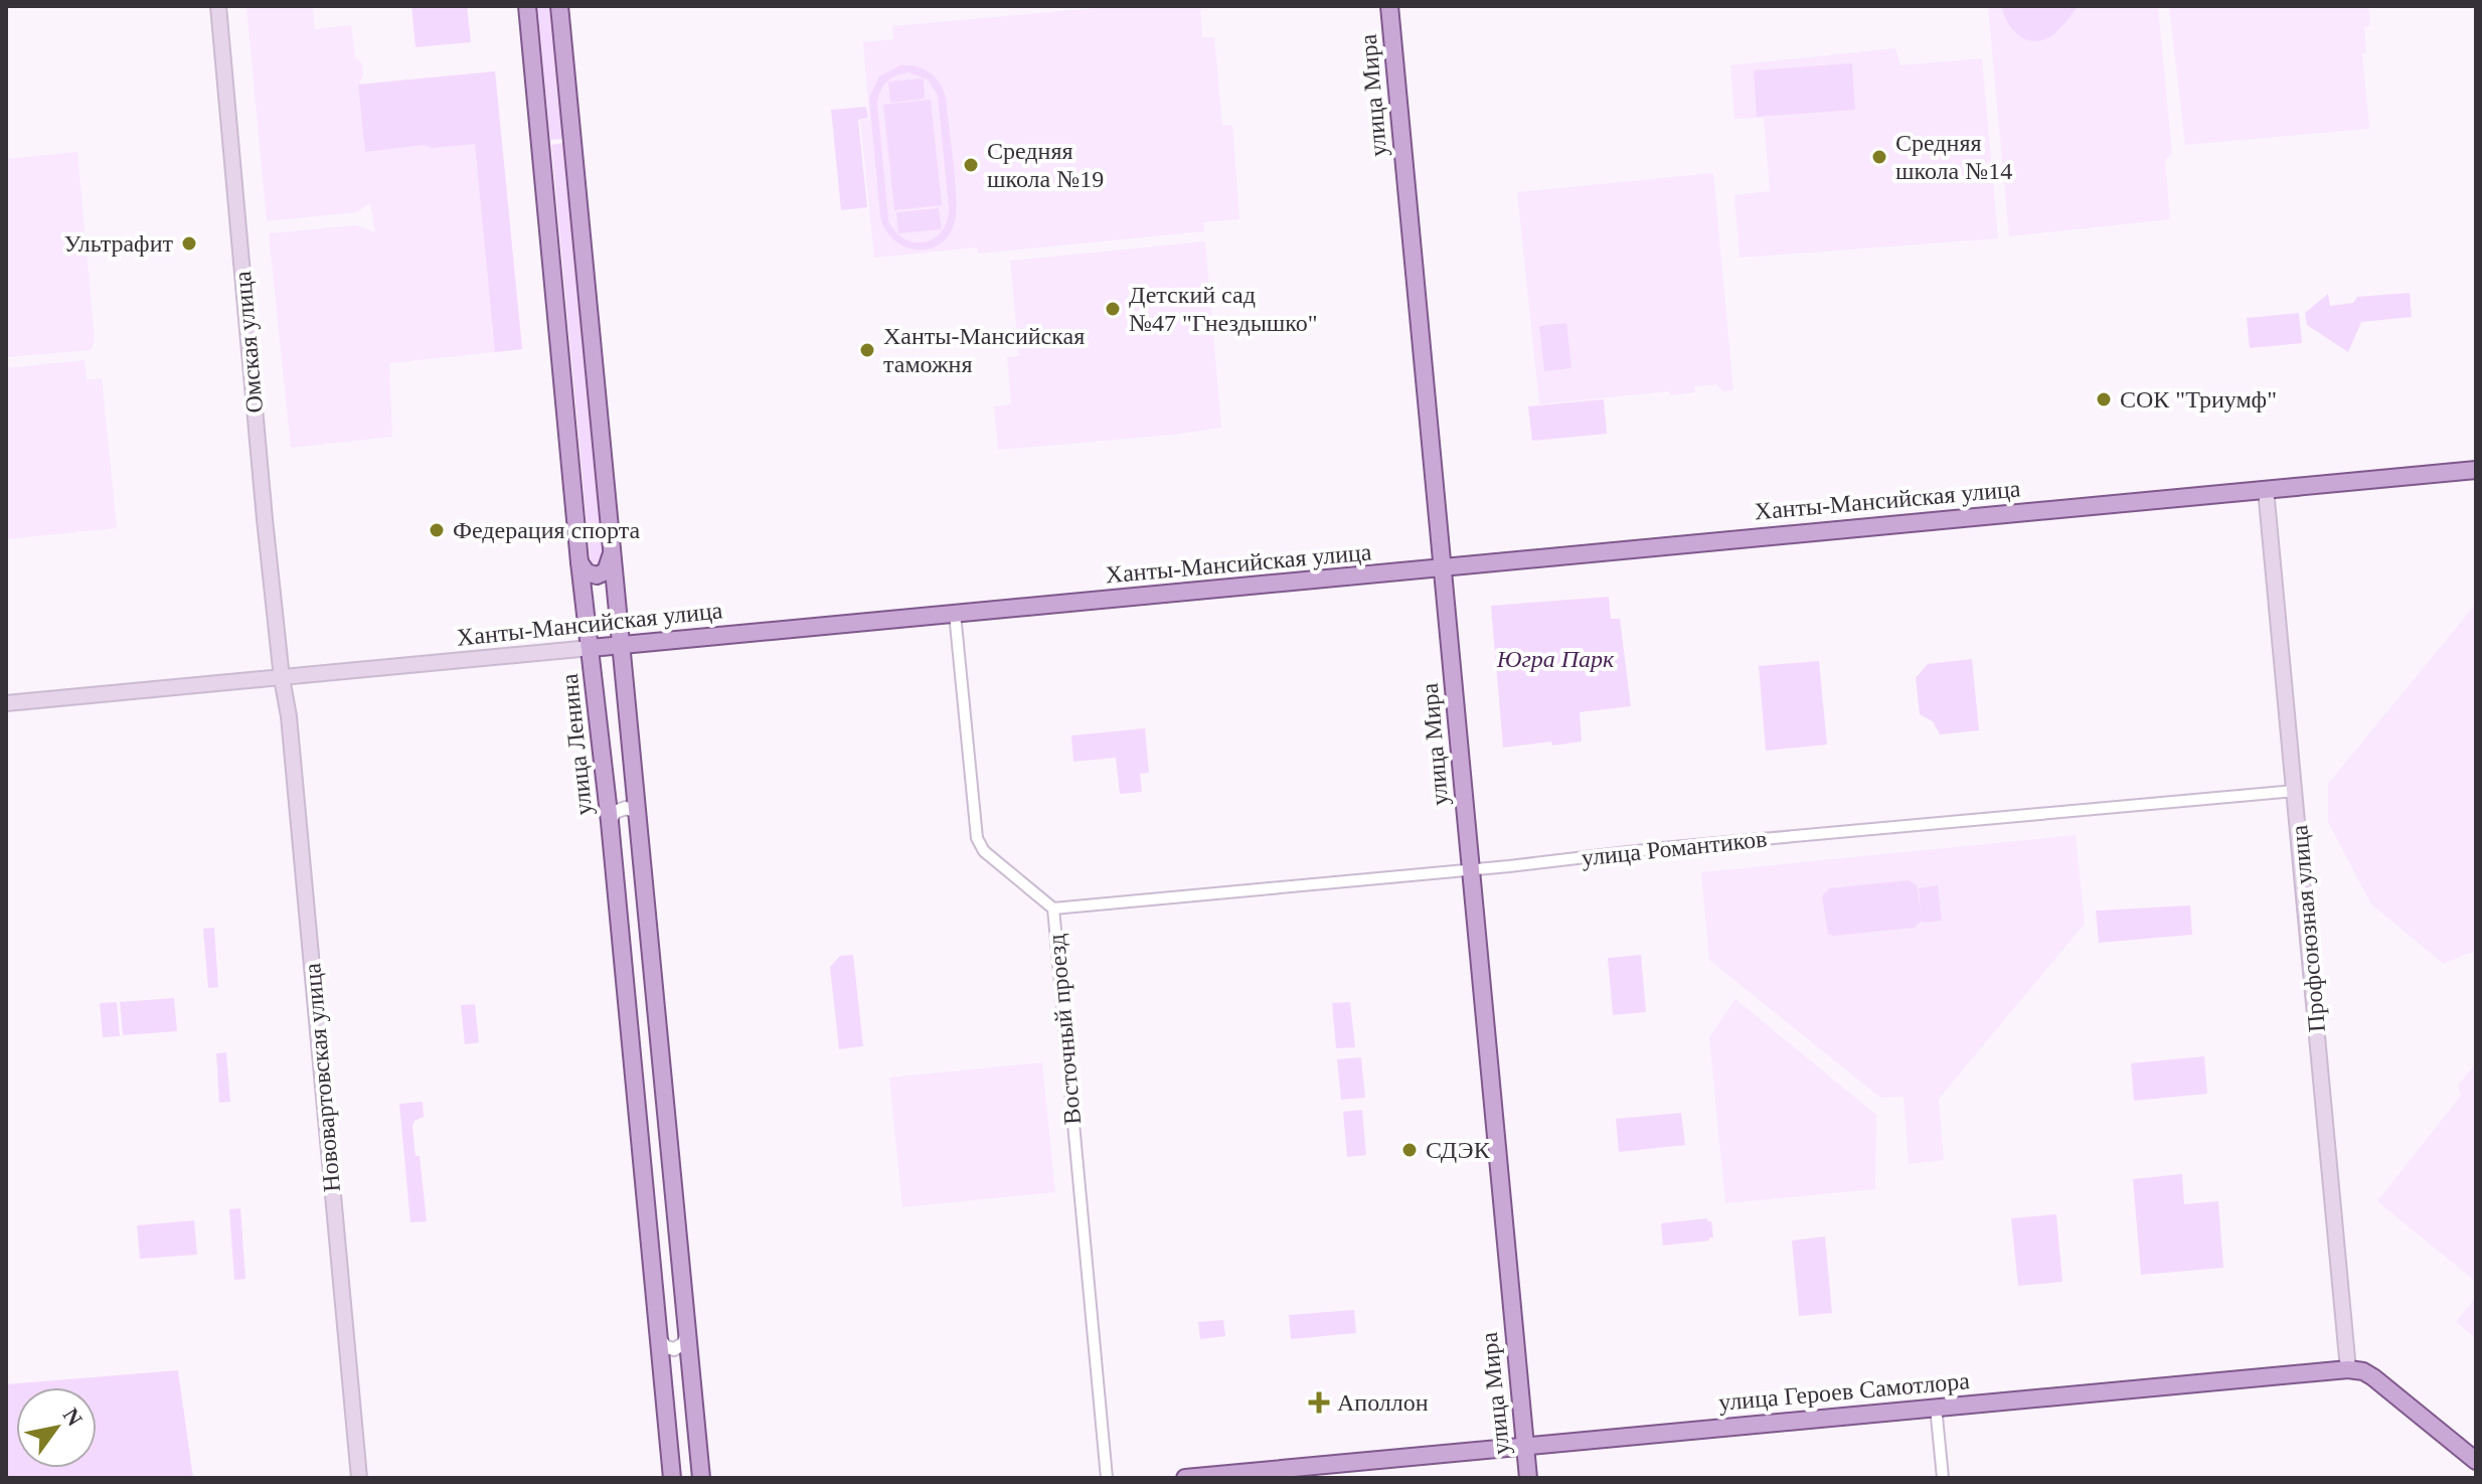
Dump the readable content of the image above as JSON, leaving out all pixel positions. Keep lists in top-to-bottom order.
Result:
{
  "streets": {
    "main road": [
      "улица Мира",
      "Омская улица",
      "Ханты-Мансийская улица",
      "улица Ленина",
      "Профсоюзная улица",
      "Нововартовская улица",
      "улица Героев Самотлора"
    ],
    "street": ["улица Романтиков", "Восточный проезд"]
  },
  "crossings": [
    ["улица Мира", "Ханты-Мансийская улица"],
    ["улица Мира", "улица Романтиков"],
    ["улица Мира", "улица Героев Самотлора"],
    ["Омская улица", "Ханты-Мансийская улица"],
    ["Омская улица", "Нововартовская улица"],
    ["Ханты-Мансийская улица", "улица Ленина"],
    ["Ханты-Мансийская улица", "Профсоюзная улица"],
    ["Ханты-Мансийская улица", "Восточный проезд"],
    ["Ханты-Мансийская улица", "Нововартовская улица"],
    ["улица Романтиков", "Профсоюзная улица"],
    ["улица Романтиков", "Восточный проезд"],
    ["Профсоюзная улица", "улица Героев Самотлора"]
  ],
  "parks": ["Югра Парк"],
  "places": {
    "other": [
      "Средняя школа №14",
      "Средняя школа №19",
      "Ультрафит",
      "Детский сад №47 \"Гнездышко\"",
      "Ханты-Мансийская таможня",
      "СОК \"Триумф\"",
      "Федерация спорта",
      "СДЭК"
    ],
    "health": ["Аполлон"]
  },
  "north": "top right"
}
